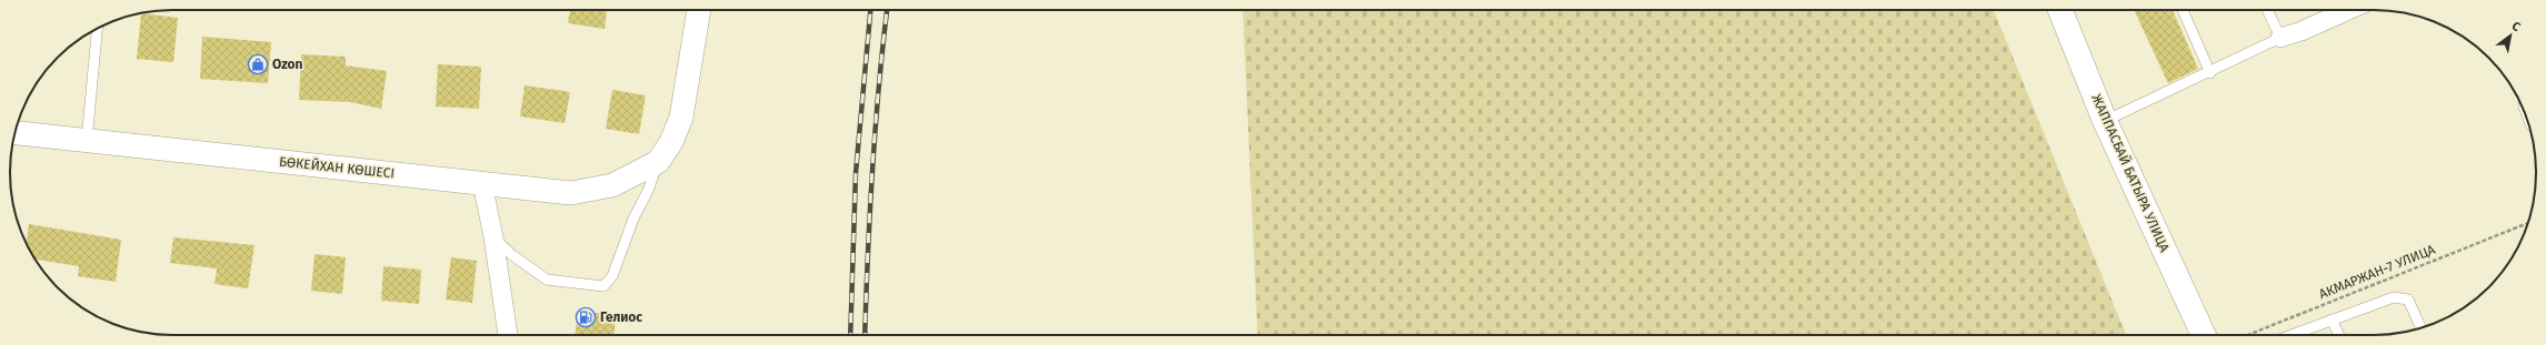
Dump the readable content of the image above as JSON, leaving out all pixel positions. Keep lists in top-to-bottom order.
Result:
{
  "streets": {
    "main road": ["ЖАППАСБАЙ БАТЫРА УЛИЦА"],
    "street": ["БӨКЕЙХАН КӨШЕСІ"],
    "path": ["АКМАРЖАН-7 УЛИЦА"]
  },
  "places": {
    "shop": ["Ozon"],
    "fuel station": ["Гелиос"]
  },
  "north": "top right"
}
